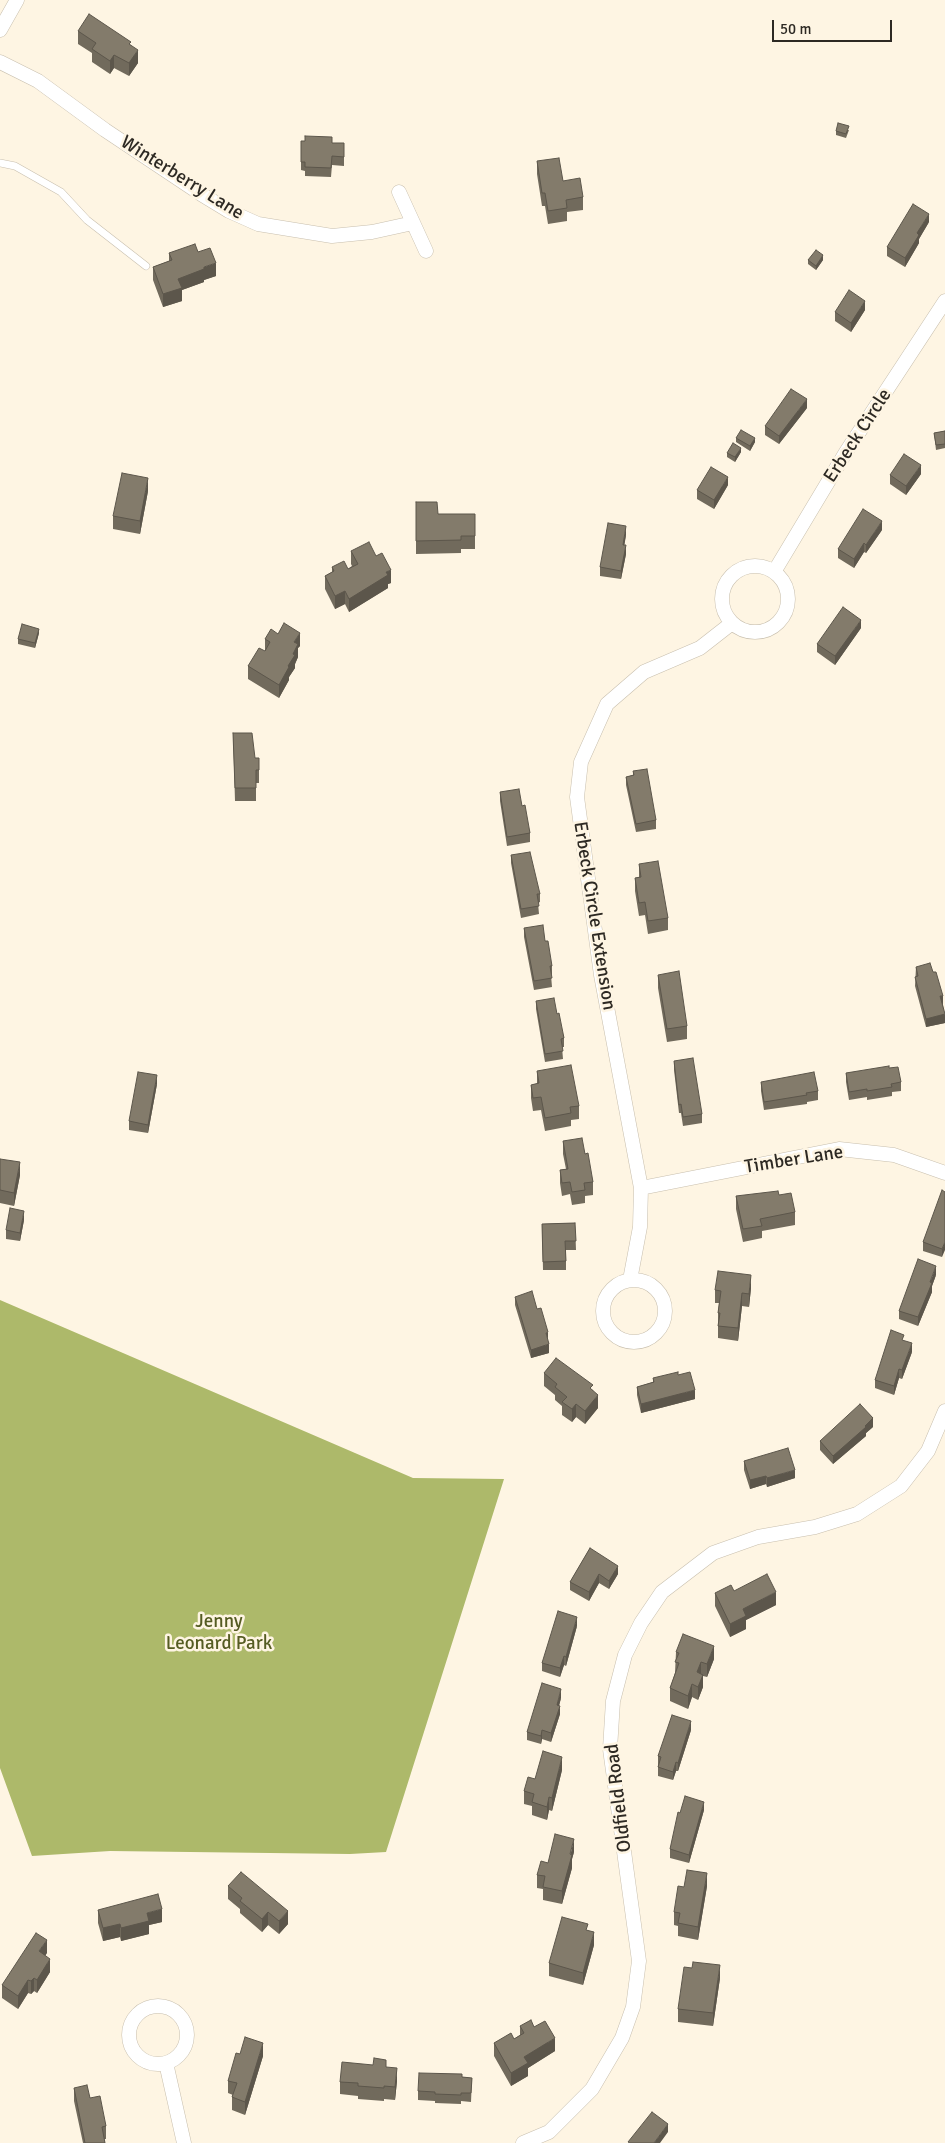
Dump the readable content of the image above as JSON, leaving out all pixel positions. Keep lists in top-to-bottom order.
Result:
{
  "streets": {
    "street": [
      "Winterberry Lane",
      "Erbeck Circle",
      "Erbeck Circle Extension",
      "Timber Lane",
      "Oldfield Road"
    ]
  },
  "crossings": [
    ["Erbeck Circle", "Erbeck Circle Extension"],
    ["Erbeck Circle Extension", "Timber Lane"]
  ],
  "parks": ["Jenny Leonard Park"],
  "scale_bar": "50 m"
}
